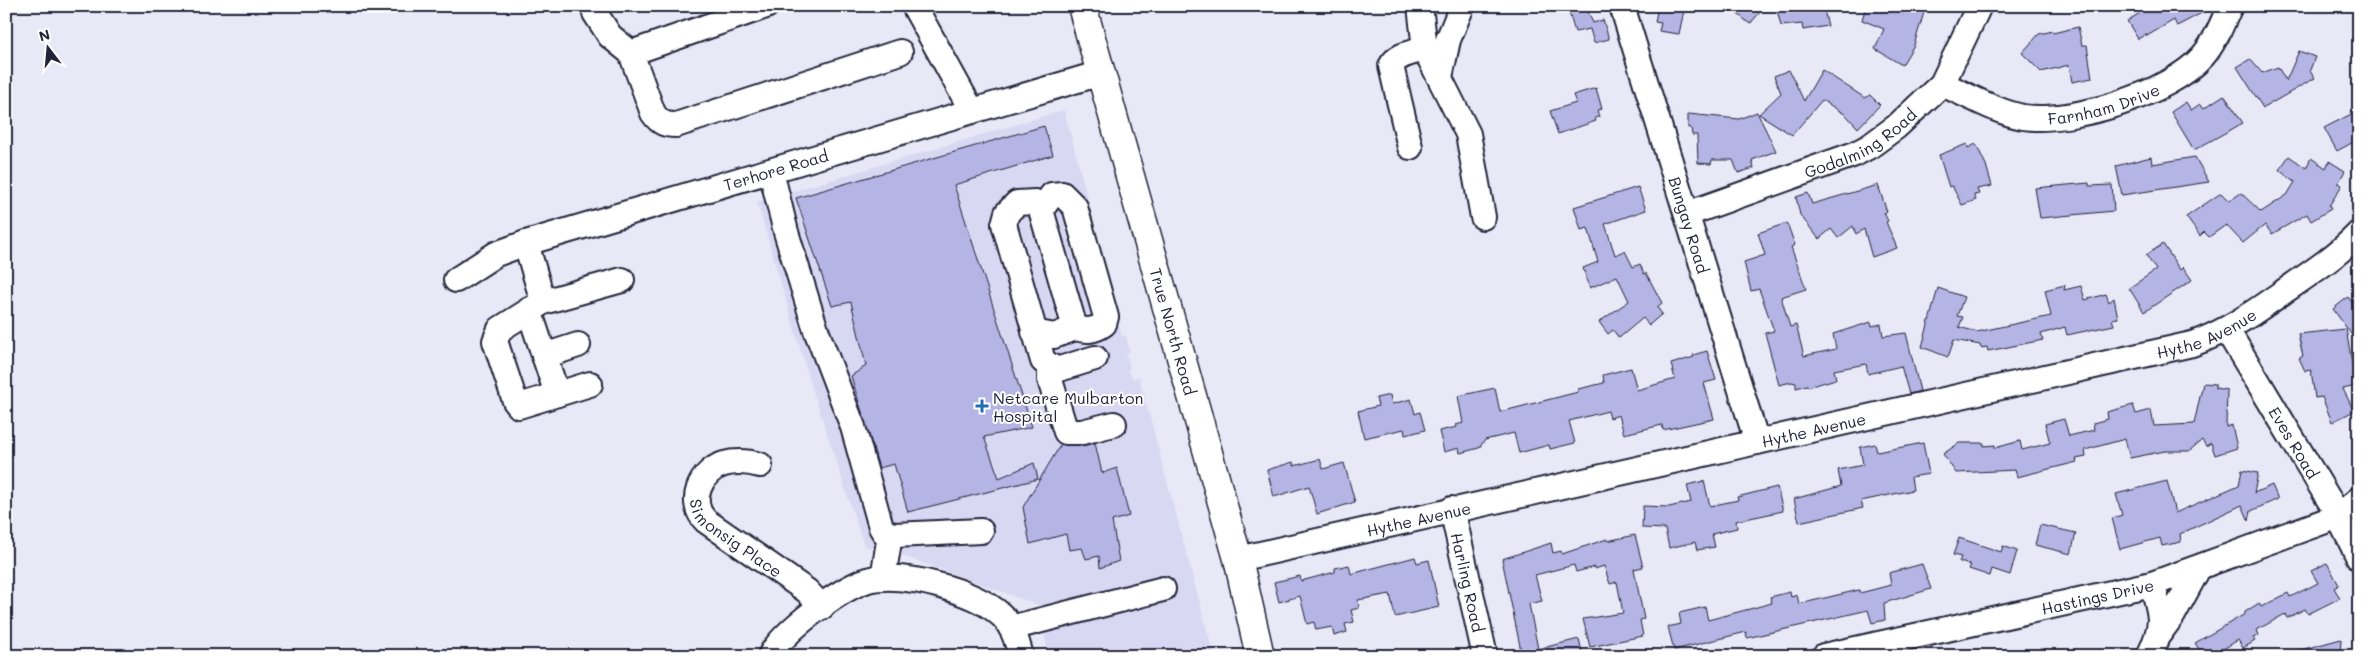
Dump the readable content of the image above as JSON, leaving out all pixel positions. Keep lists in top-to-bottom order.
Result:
{
  "streets": {
    "main road": ["True North Road"],
    "street": [
      "Farnham Drive",
      "Godalming Road",
      "Terhore Road",
      "Bungay Road",
      "Hythe Avenue",
      "Eves Road",
      "Simonsig Place",
      "Harling Road",
      "Hastings Drive"
    ]
  },
  "crossings": [
    ["Farnham Drive", "Godalming Road"],
    ["Godalming Road", "Bungay Road"],
    ["Terhore Road", "True North Road"],
    ["Bungay Road", "Hythe Avenue"],
    ["True North Road", "Hythe Avenue"],
    ["Hythe Avenue", "Eves Road"],
    ["Hythe Avenue", "Harling Road"],
    ["Eves Road", "Hastings Drive"]
  ],
  "places": {
    "health": ["Netcare Mulbarton Hospital"]
  },
  "north": "top"
}
